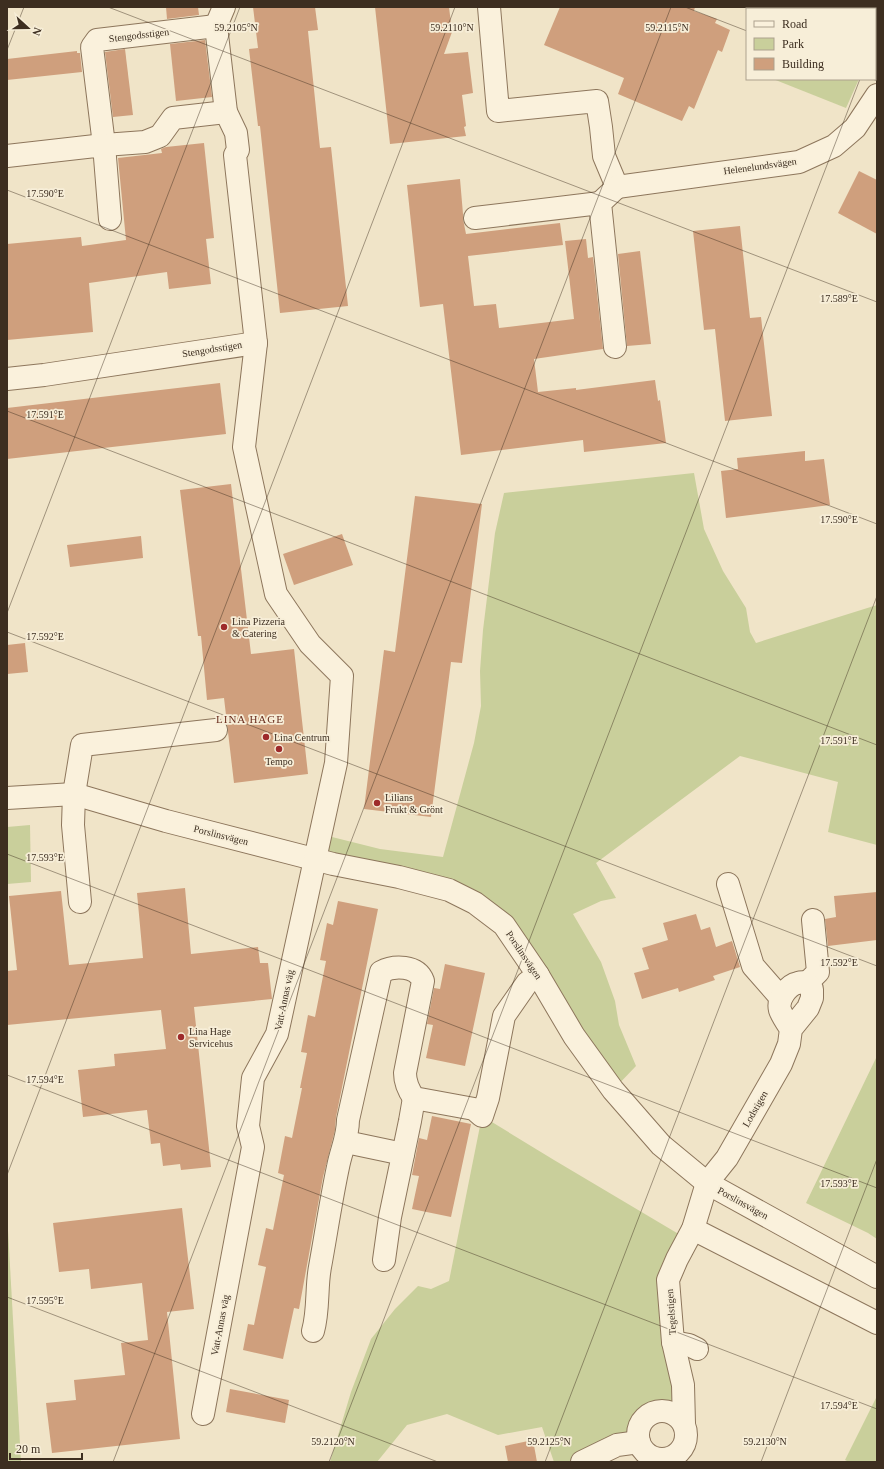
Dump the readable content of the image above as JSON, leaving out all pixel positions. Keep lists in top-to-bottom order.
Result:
{
  "streets": {
    "street": [
      "Stengodsstigen",
      "Helenelundsvägen",
      "Porslinsvägen",
      "Vatt-Annas väg",
      "Lodstigen",
      "Tegelstigen"
    ]
  },
  "crossings": [
    ["Stengodsstigen", "Vatt-Annas väg"],
    ["Porslinsvägen", "Vatt-Annas väg"],
    ["Porslinsvägen", "Lodstigen"],
    ["Porslinsvägen", "Tegelstigen"],
    ["Lodstigen", "Tegelstigen"]
  ],
  "districts": ["LINA HAGE"],
  "places": [
    "Lina Pizzeria & Catering",
    "Lina Centrum",
    "Tempo",
    "Lilians Frukt & Grönt",
    "Lina Hage Servicehus"
  ],
  "legend": ["Road", "Park", "Building"],
  "scale_bar": "20 m",
  "north": "right",
  "coordinates": [
    "59.2110°N",
    "59.2105°N",
    "59.2115°N",
    "17.590°E",
    "17.589°E",
    "17.591°E",
    "17.592°E",
    "17.593°E",
    "17.594°E",
    "17.595°E",
    "59.2120°N",
    "59.2125°N",
    "59.2130°N"
  ]
}
